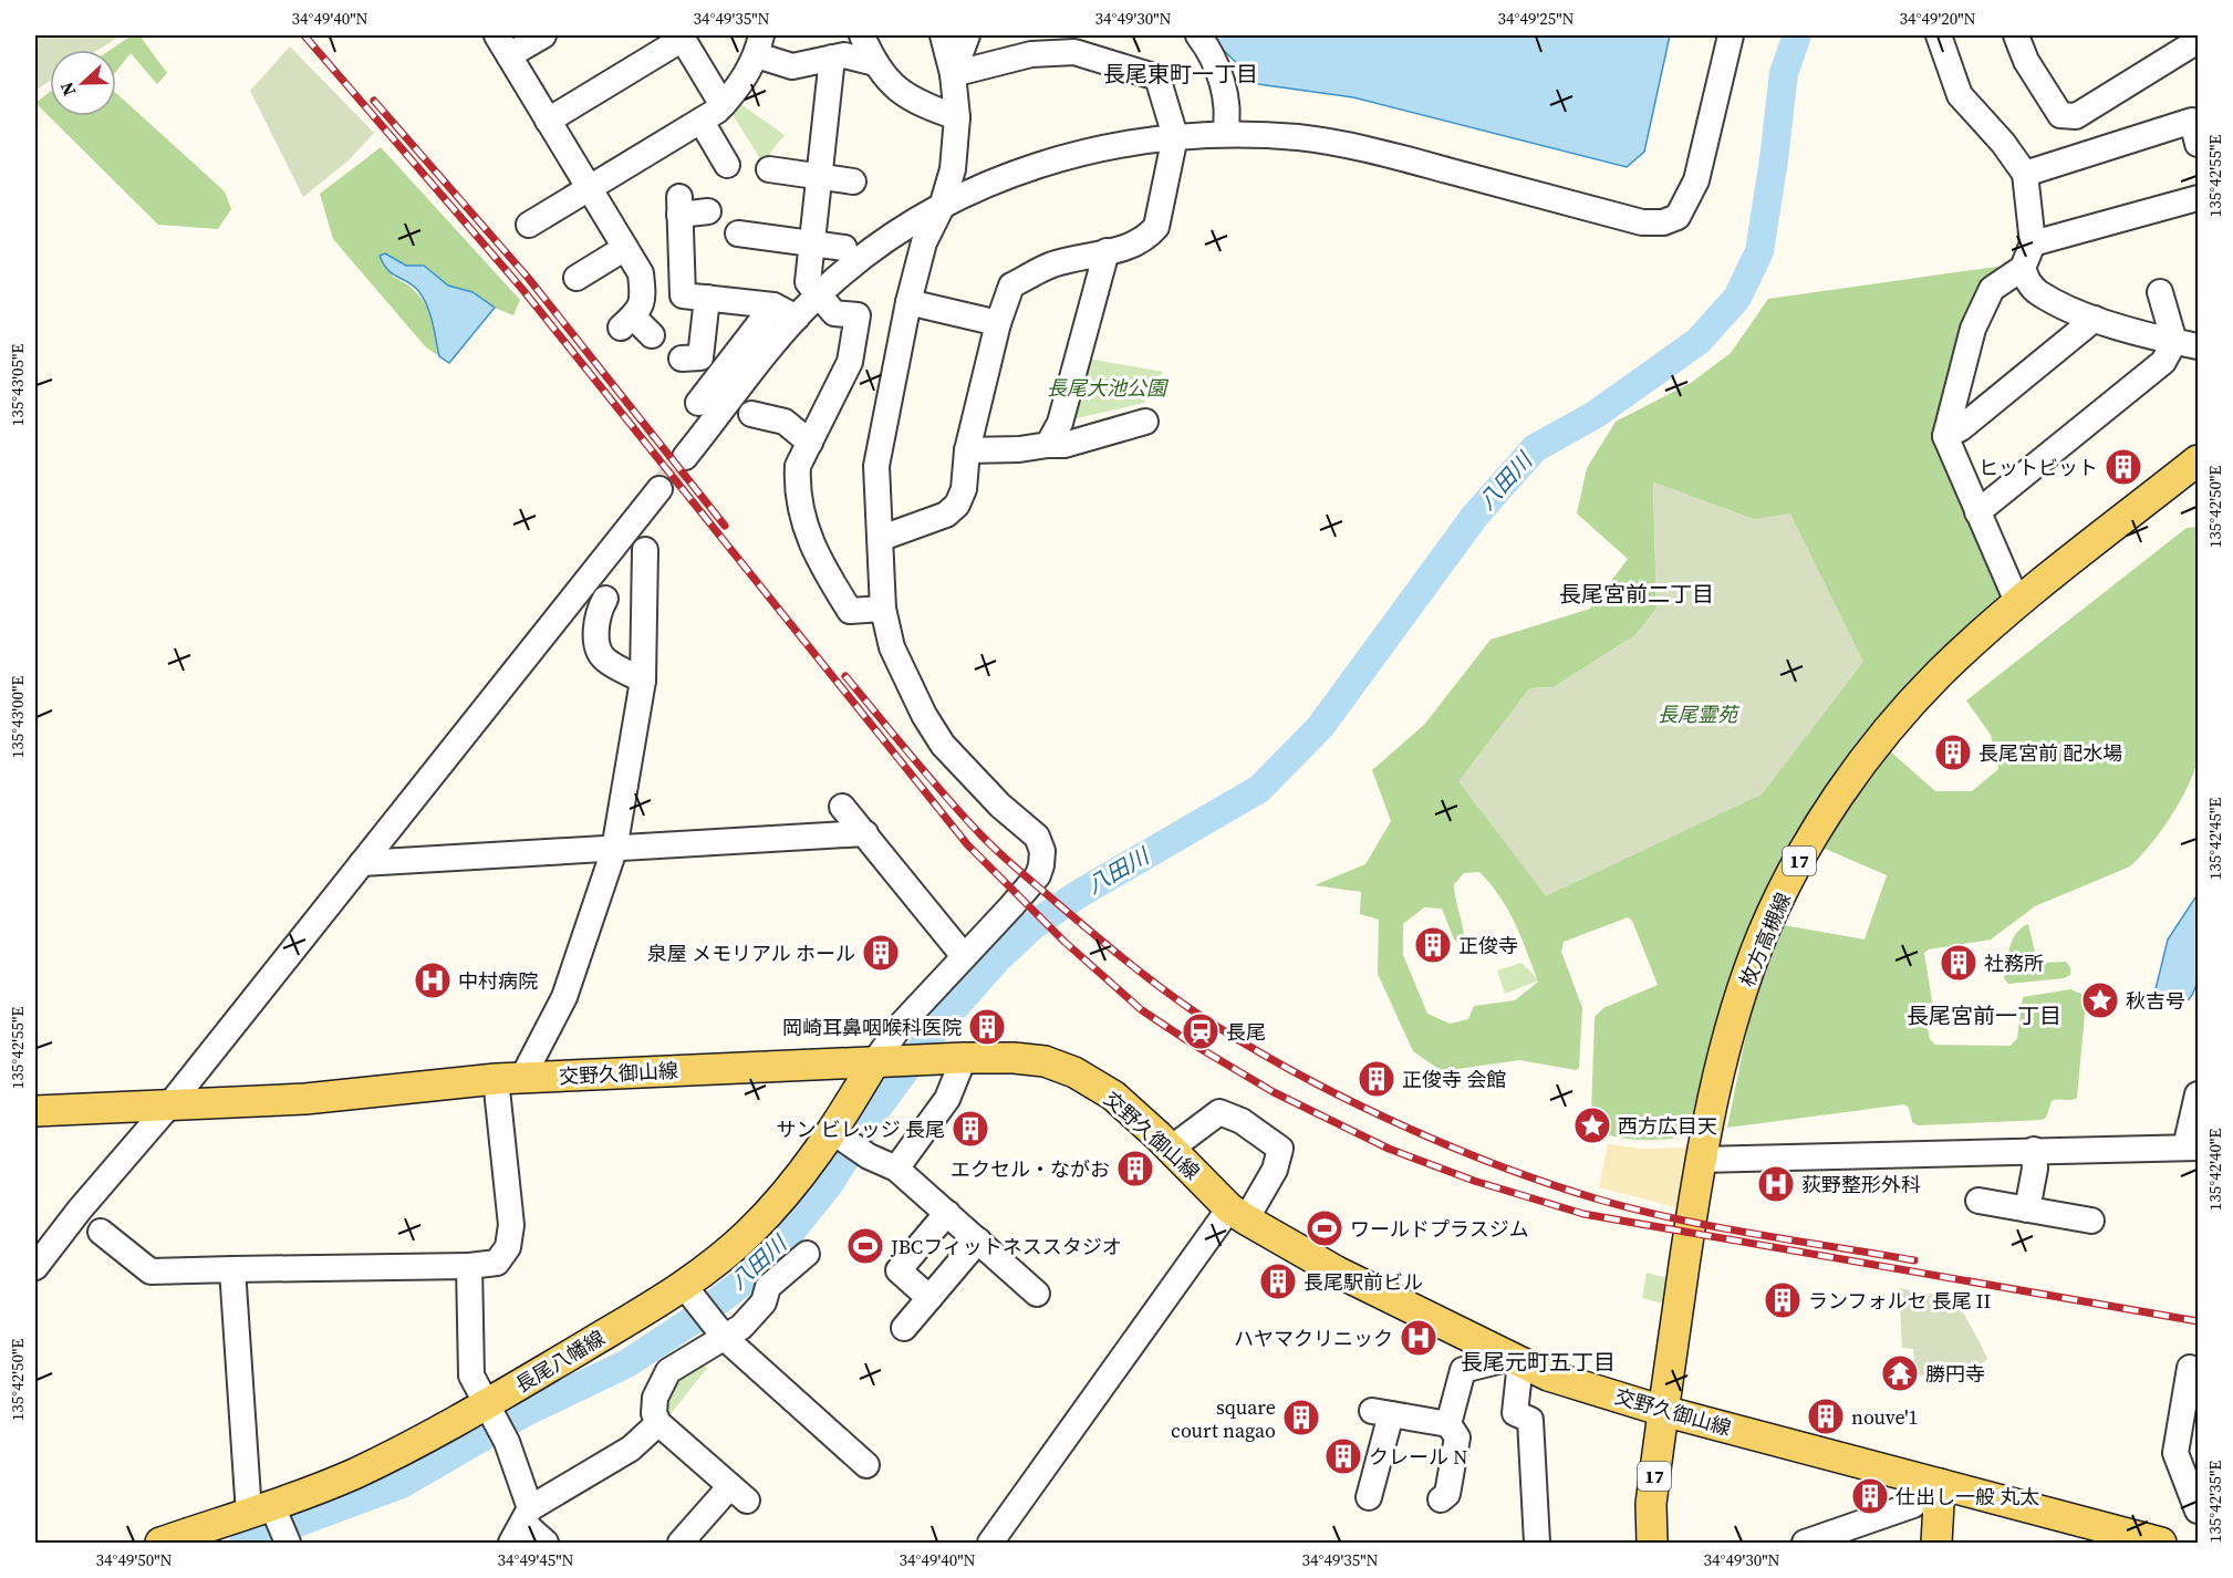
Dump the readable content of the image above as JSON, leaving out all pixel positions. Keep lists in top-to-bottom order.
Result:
{
  "streets": {
    "main road": [
      "17",
      "枚方高槻線",
      "交野久御山線",
      "長尾八幡線"
    ]
  },
  "crossings": [
    ["枚方高槻線", "交野久御山線"],
    ["交野久御山線", "長尾八幡線"]
  ],
  "districts": [
    "長尾東町一丁目",
    "長尾宮前二丁目",
    "長尾宮前一丁目",
    "長尾元町五丁目"
  ],
  "water": ["八田川"],
  "parks": ["長尾大池公園", "長尾霊苑"],
  "places": {
    "building": [
      "ヒットビット",
      "長尾宮前 配水場",
      "正俊寺",
      "泉屋 メモリアル ホール",
      "社務所",
      "岡崎耳鼻咽喉科医院",
      "正俊寺 会館",
      "サン ビレッジ 長尾",
      "エクセル・ながお",
      "長尾駅前ビル",
      "ランフォルセ 長尾 II",
      "nouve'1",
      "square court nagao",
      "クレール N",
      "仕出し一般 丸太"
    ],
    "hospital": ["中村病院", "荻野整形外科", "ハヤマクリニック"],
    "place": ["秋吉号", "西方広目天"],
    "station": ["長尾"],
    "sports": ["ワールドプラスジム", "JBCフィットネススタジオ"],
    "temple": ["勝円寺"]
  },
  "north": "left",
  "coordinates": [
    "34°49'40\"N",
    "34°49'35\"N",
    "34°49'30\"N",
    "34°49'25\"N",
    "34°49'20\"N",
    "135°42'55\"E",
    "135°43'05\"E",
    "135°42'50\"E",
    "135°43'00\"E",
    "135°42'45\"E",
    "135°42'40\"E",
    "135°42'35\"E",
    "34°49'50\"N",
    "34°49'45\"N"
  ]
}
